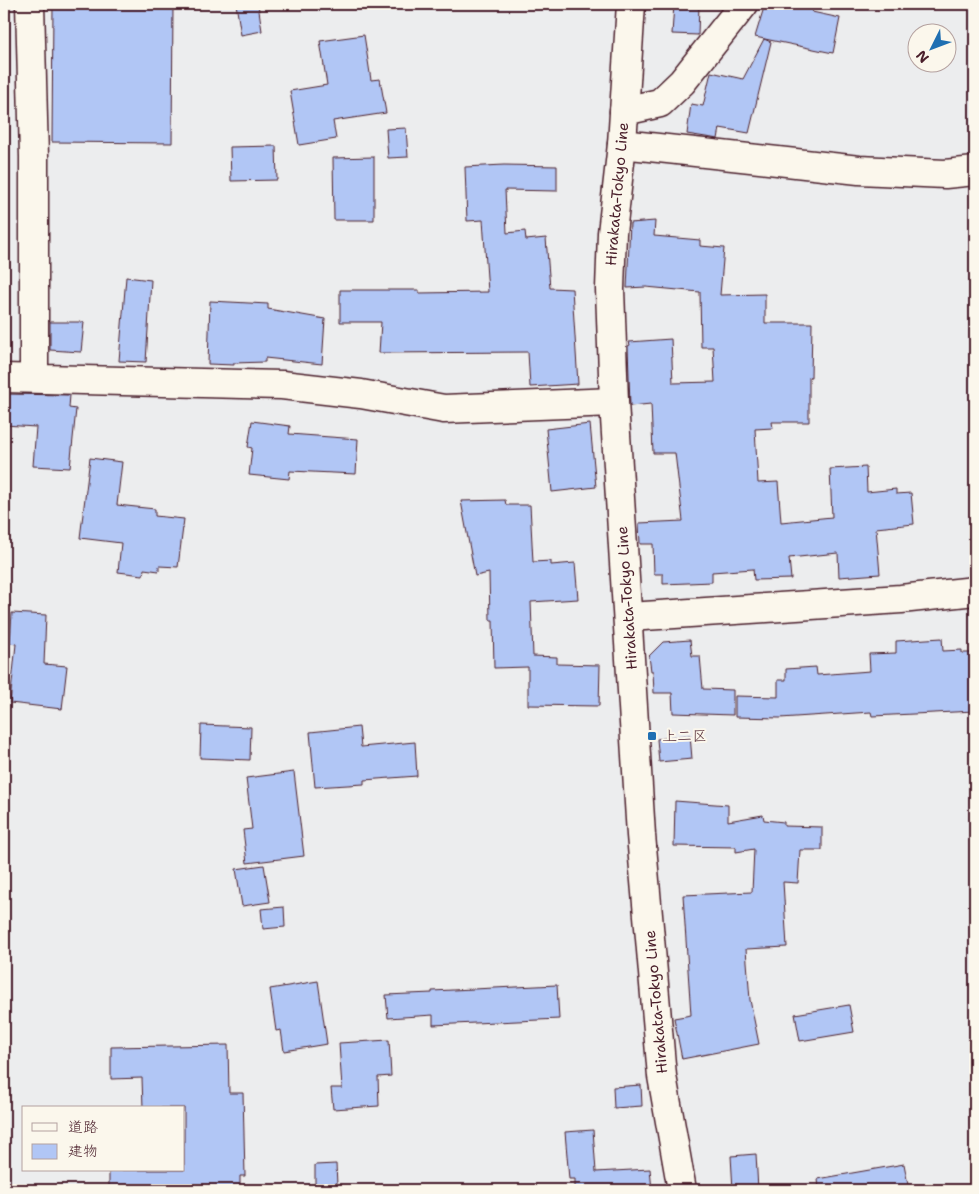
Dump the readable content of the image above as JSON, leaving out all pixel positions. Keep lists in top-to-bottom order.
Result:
{
  "streets": {
    "street": ["Hirakata-Tokyo Line"]
  },
  "places": {
    "transit": ["上二区"]
  },
  "legend": ["道路", "建物"],
  "north": "bottom left"
}
